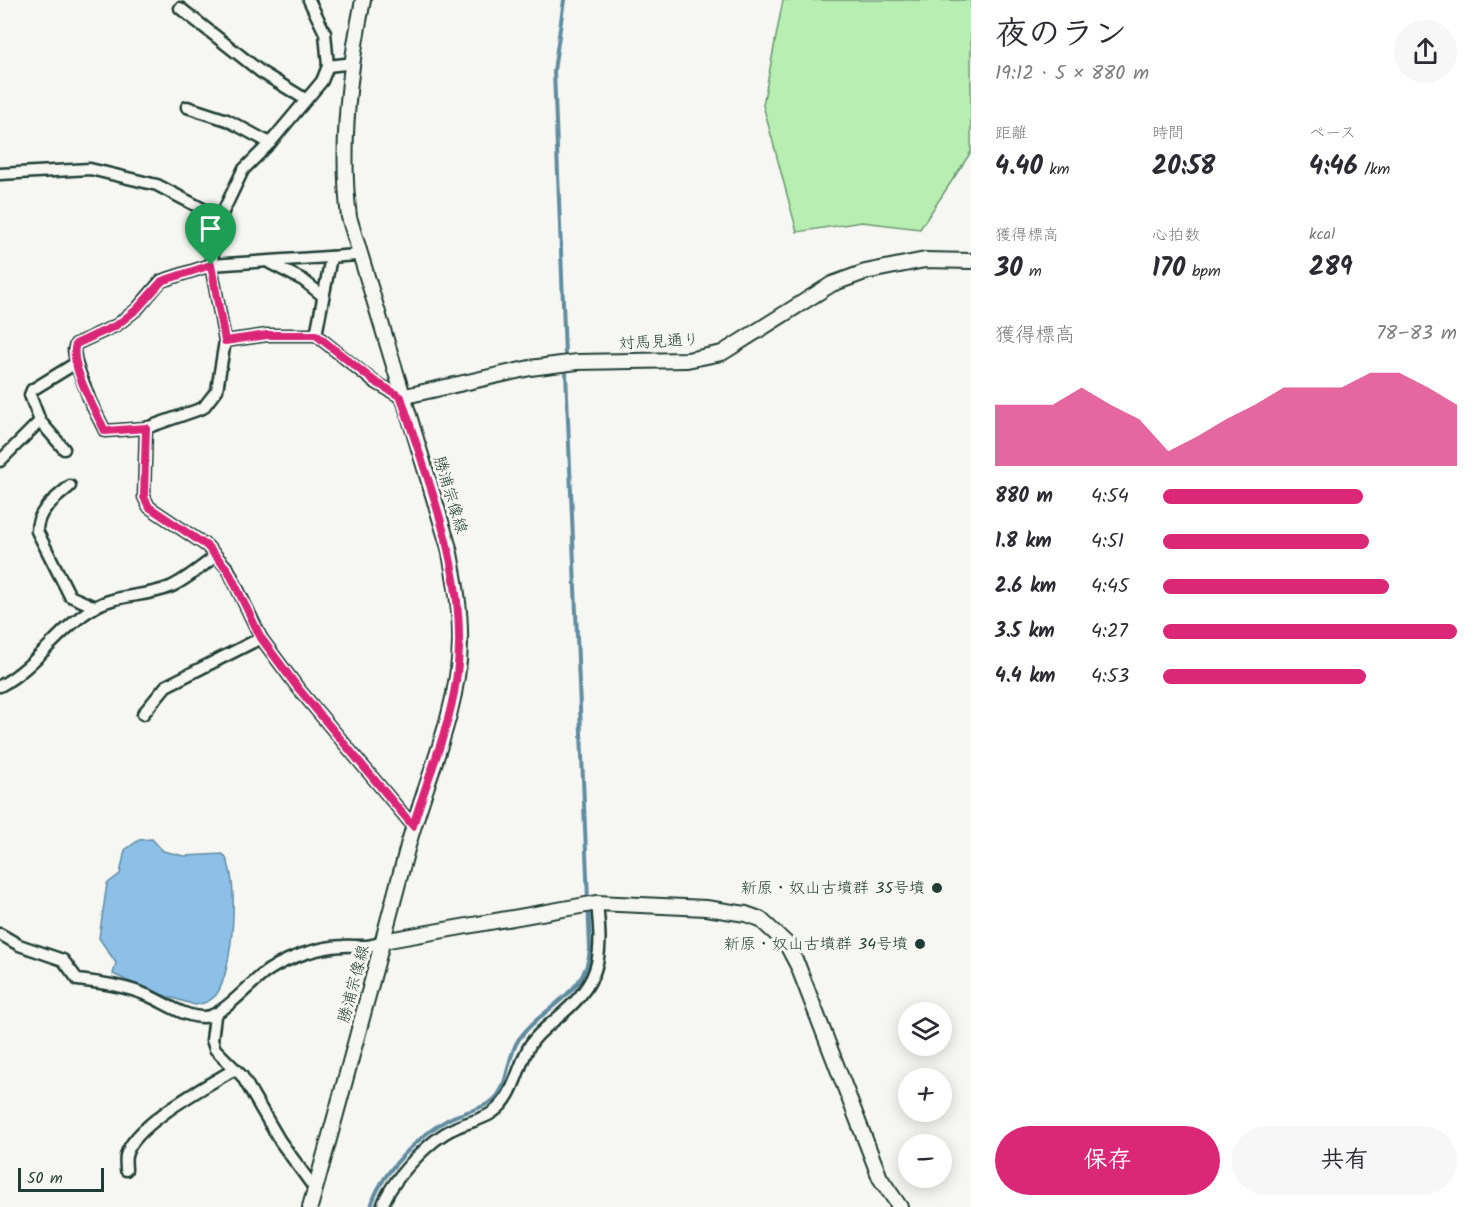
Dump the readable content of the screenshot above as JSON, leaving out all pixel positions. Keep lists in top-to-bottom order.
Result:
{
  "streets": {
    "street": ["対馬見通り", "勝浦宗像線"]
  },
  "crossings": [
    ["対馬見通り", "勝浦宗像線"]
  ],
  "places": ["新原・奴山古墳群 35号墳", "新原・奴山古墳群 34号墳"],
  "scale_bar": "50 m",
  "page": {
    "heading": ["夜のラン", "19:12 · 5 × 880 m"],
    "stats": [
      ["距離", "4.40 km"],
      ["時間", "20:58"],
      ["ペース", "4:46 /km"],
      ["獲得標高", "30 m"],
      ["心拍数", "170 bpm"],
      ["kcal", "289"]
    ],
    "chart": ["獲得標高", "78–83 m"],
    "list": [
      {
        "name": "880 m",
        "note": "4:54"
      },
      {
        "name": "1.8 km",
        "note": "4:51"
      },
      {
        "name": "2.6 km",
        "note": "4:45"
      },
      {
        "name": "3.5 km",
        "note": "4:27"
      },
      {
        "name": "4.4 km",
        "note": "4:53"
      }
    ],
    "map_buttons": ["+", "−"],
    "buttons": ["保存", "共有"],
    "scale": "50 m"
  }
}
